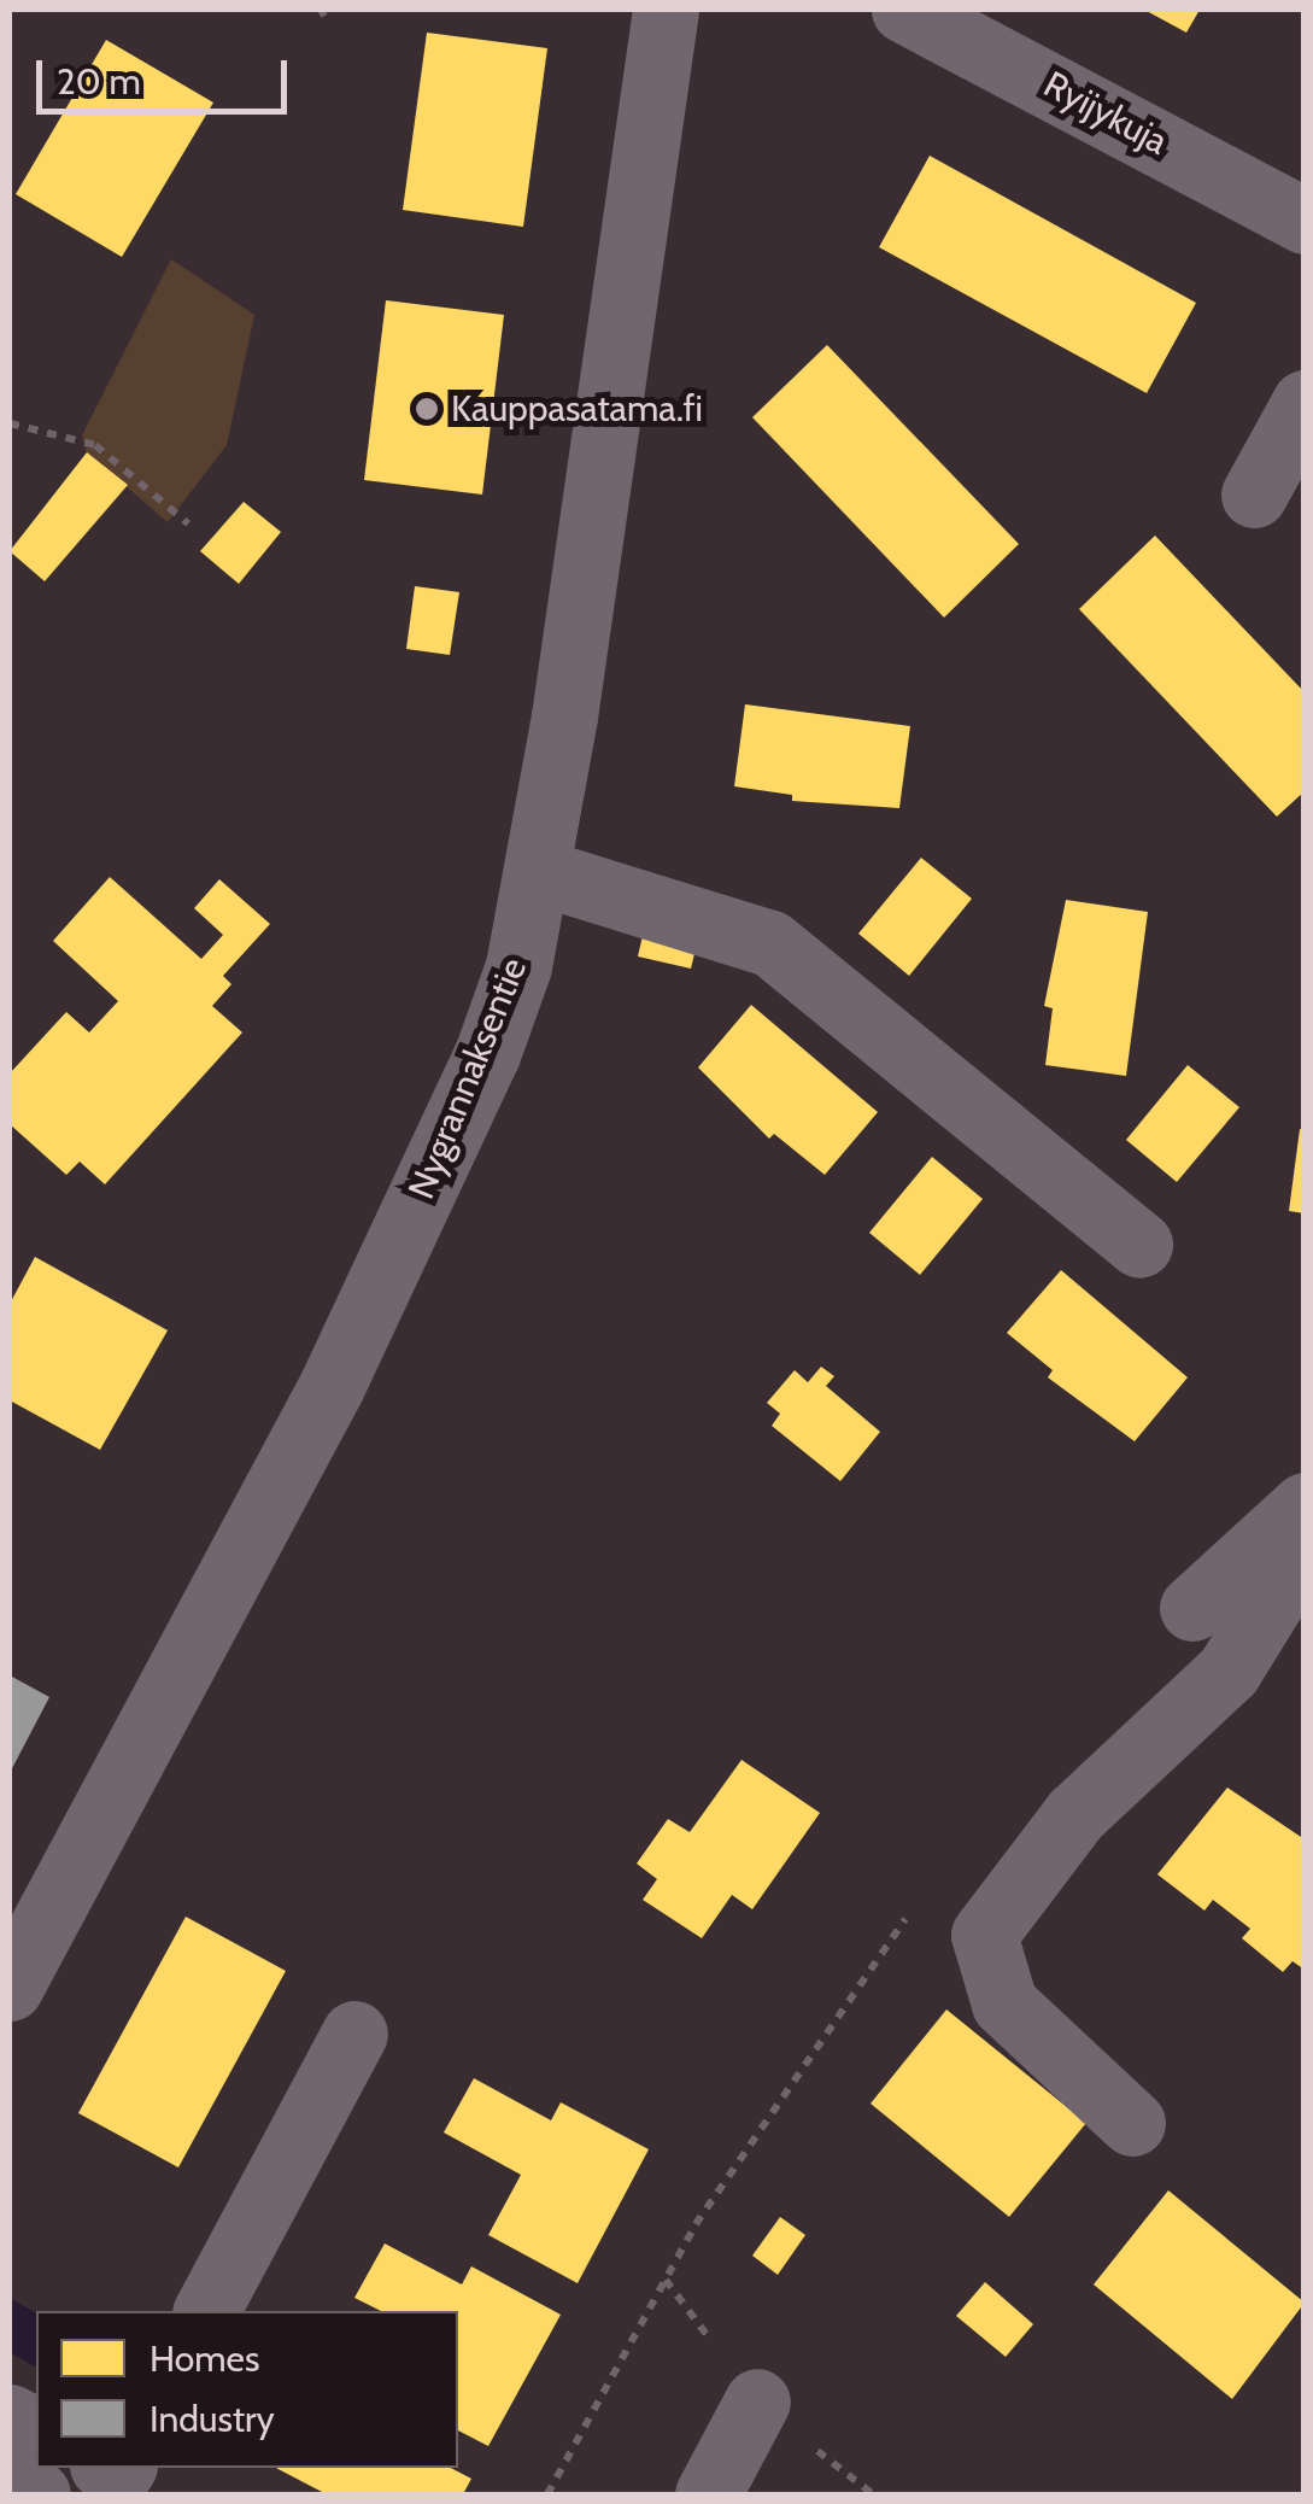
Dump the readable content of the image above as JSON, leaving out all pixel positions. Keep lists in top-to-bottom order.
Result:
{
  "streets": {
    "street": ["Ryijykuja", "Nygrannaksentie"]
  },
  "places": ["Kauppasatama.fi"],
  "legend": ["Homes", "Industry"],
  "scale_bar": "20 m"
}
